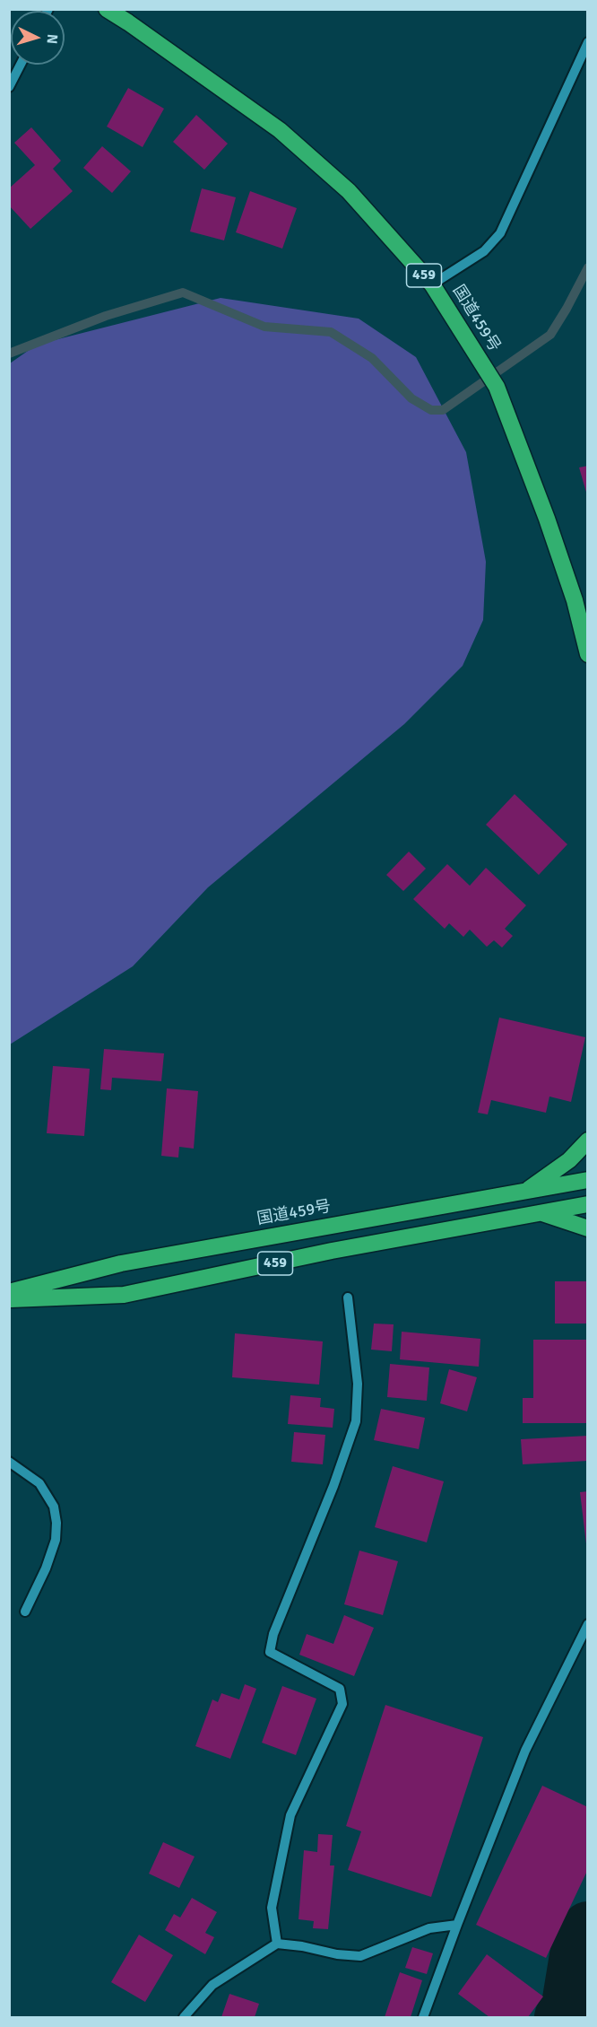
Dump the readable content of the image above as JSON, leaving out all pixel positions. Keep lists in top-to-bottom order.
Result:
{
  "streets": {
    "highway": ["459", "国道459号"]
  },
  "north": "right"
}
